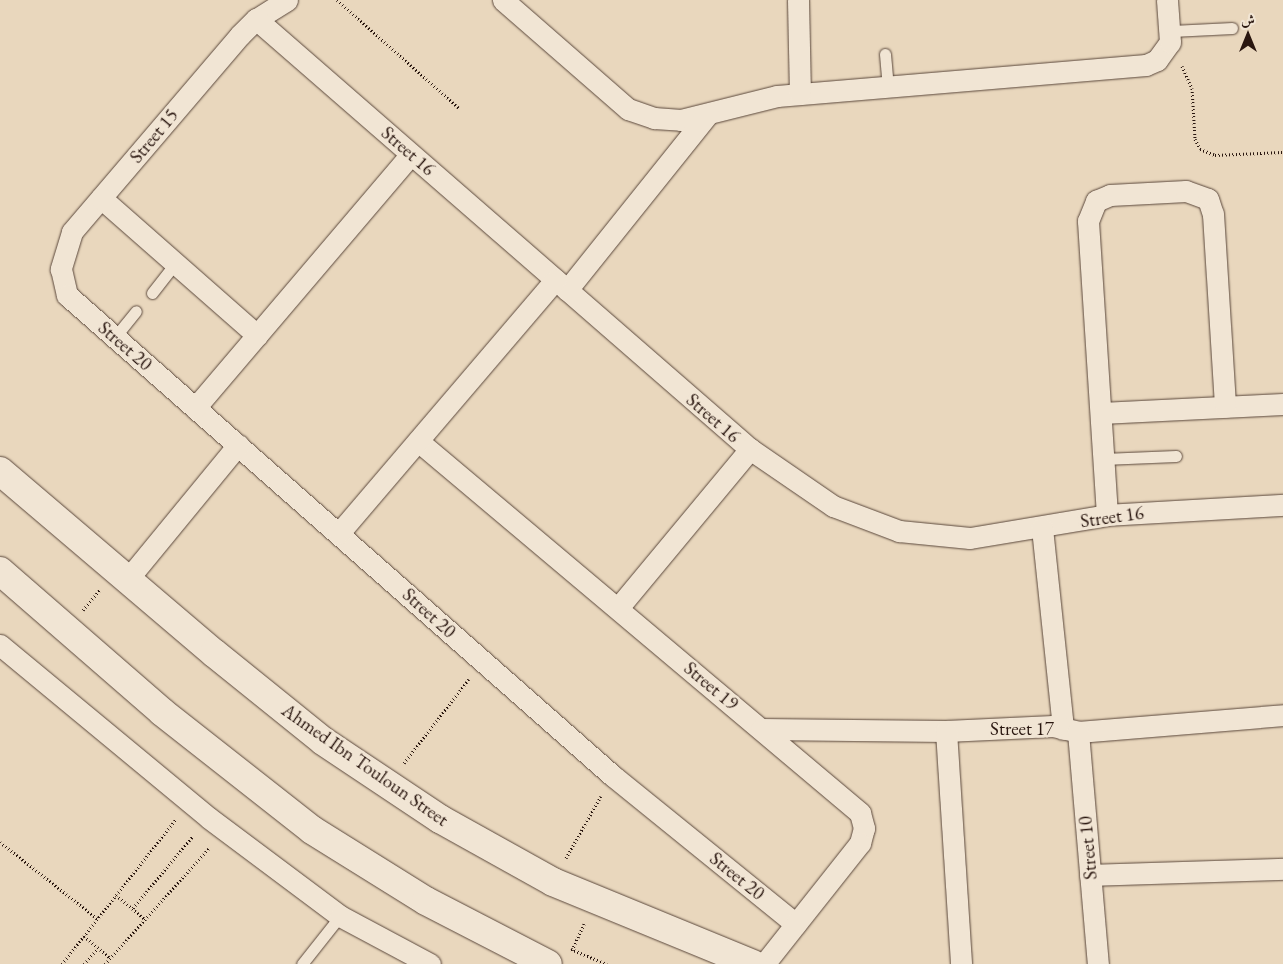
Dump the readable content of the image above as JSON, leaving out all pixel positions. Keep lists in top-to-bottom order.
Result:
{
  "streets": {
    "street": [
      "Street 15",
      "Street 16",
      "Street 20",
      "Street 19",
      "Street 17",
      "Ahmed Ibn Touloun Street",
      "Street 10"
    ]
  },
  "crossings": [
    ["Street 15", "Street 16"],
    ["Street 15", "Street 20"],
    ["Street 16", "Street 10"],
    ["Street 20", "Street 19"],
    ["Street 19", "Street 17"],
    ["Street 17", "Street 10"]
  ],
  "north": "top"
}
